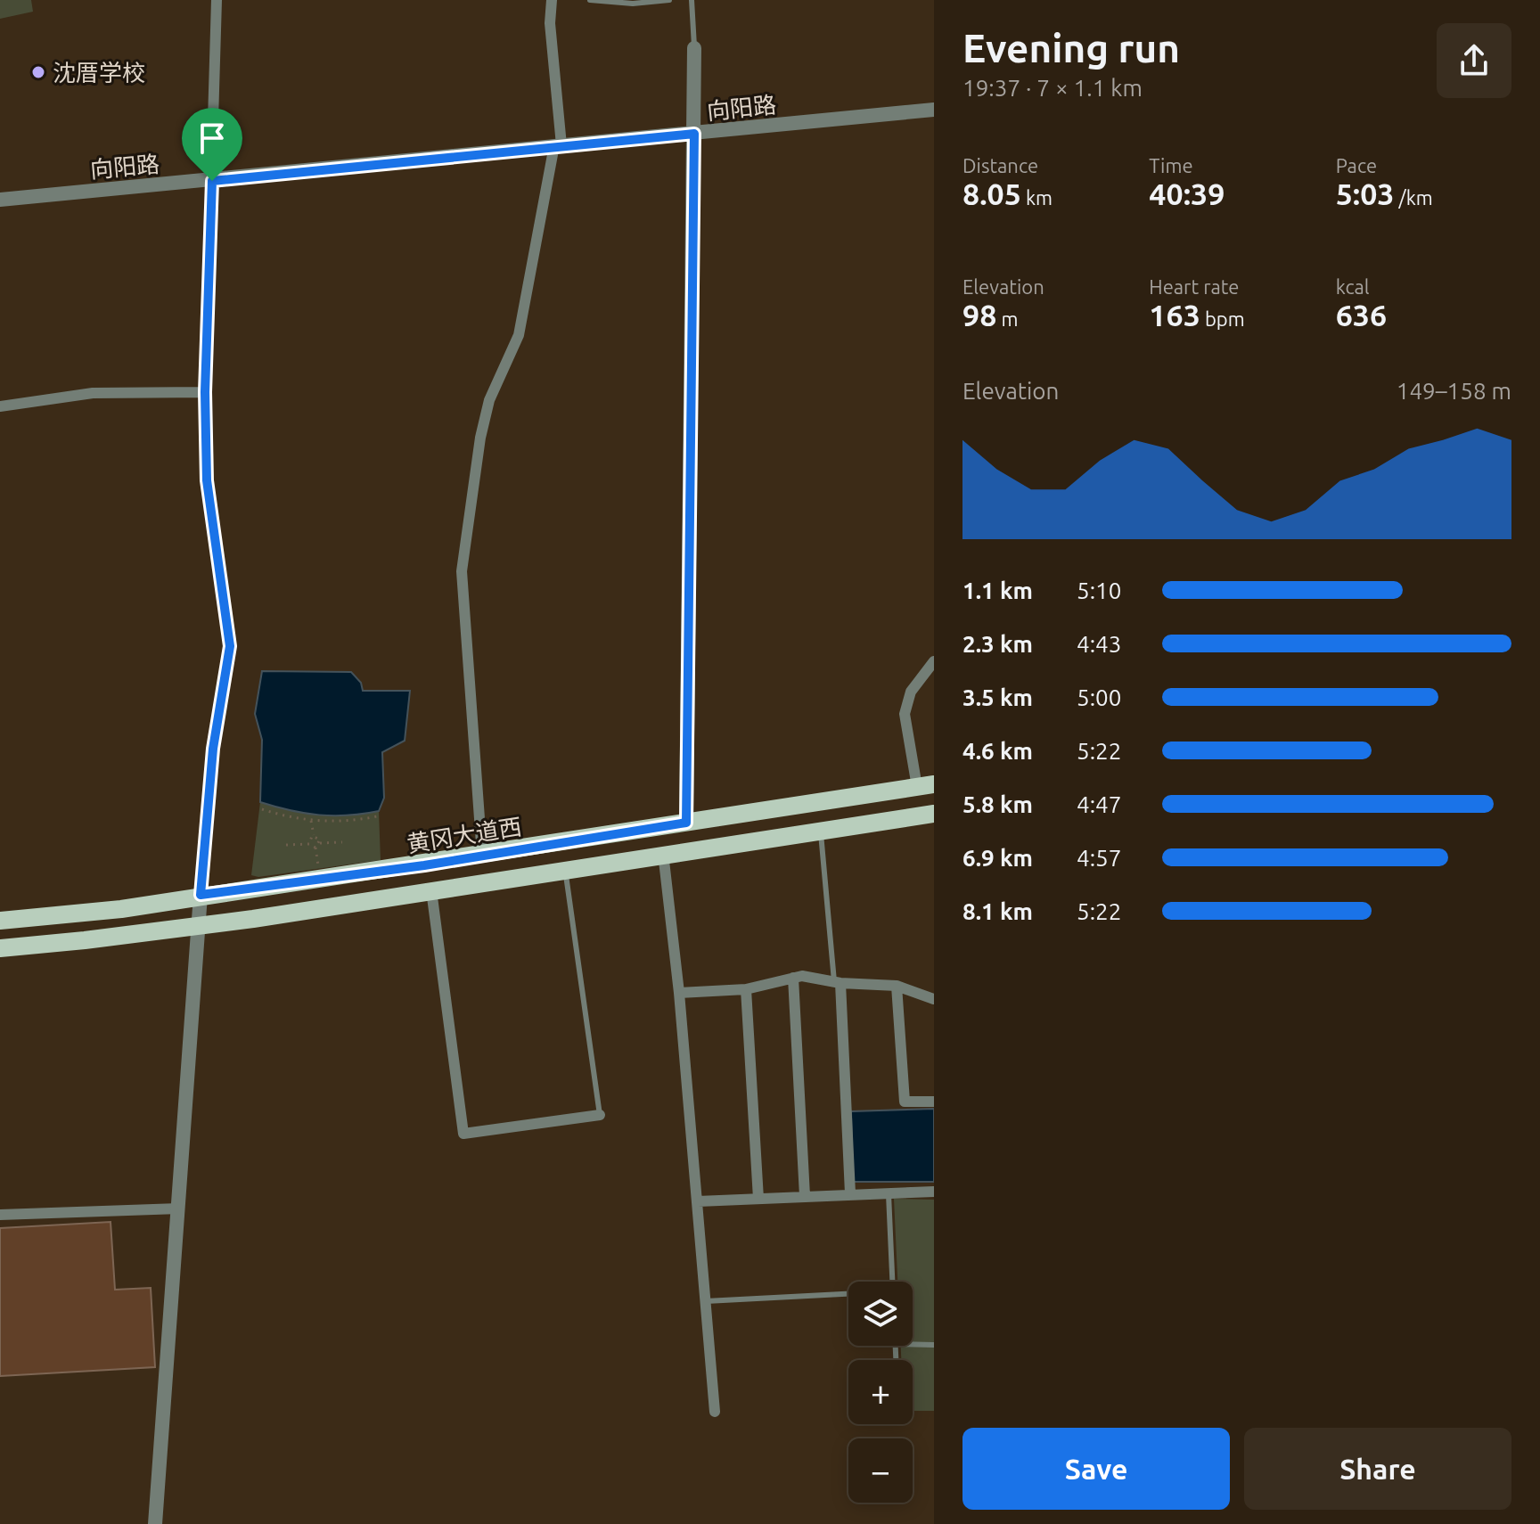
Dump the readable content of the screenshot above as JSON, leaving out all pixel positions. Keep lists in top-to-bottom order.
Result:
{
  "streets": {
    "main road": ["黄冈大道西"],
    "street": ["向阳路"]
  },
  "places": ["沈厝学校"],
  "page": {
    "heading": ["Evening run", "19:37 · 7 × 1.1 km"],
    "stats": [
      ["Distance", "8.05 km"],
      ["Time", "40:39"],
      ["Pace", "5:03 /km"],
      ["Elevation", "98 m"],
      ["Heart rate", "163 bpm"],
      ["kcal", "636"]
    ],
    "chart": ["Elevation", "149–158 m"],
    "list": [
      {
        "name": "1.1 km",
        "note": "5:10"
      },
      {
        "name": "2.3 km",
        "note": "4:43"
      },
      {
        "name": "3.5 km",
        "note": "5:00"
      },
      {
        "name": "4.6 km",
        "note": "5:22"
      },
      {
        "name": "5.8 km",
        "note": "4:47"
      },
      {
        "name": "6.9 km",
        "note": "4:57"
      },
      {
        "name": "8.1 km",
        "note": "5:22"
      }
    ],
    "map_buttons": ["+", "−"],
    "buttons": ["Save", "Share"]
  }
}
